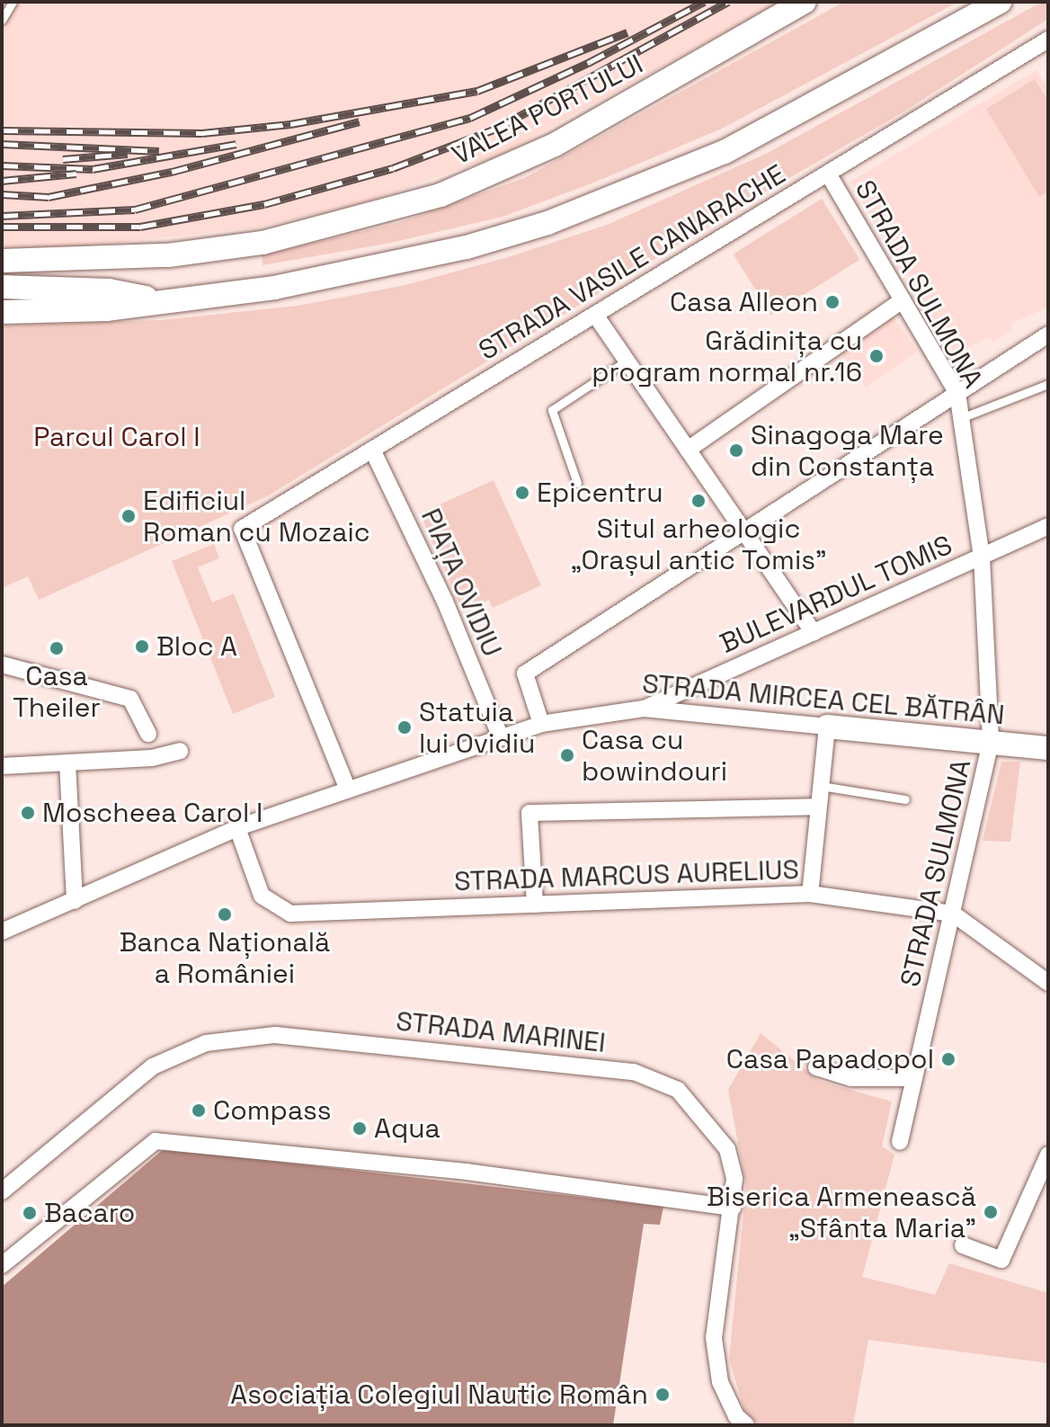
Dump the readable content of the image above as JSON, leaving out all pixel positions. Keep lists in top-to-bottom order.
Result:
{
  "streets": {
    "street": [
      "VALEA PORTULUI",
      "STRADA VASILE CANARACHE",
      "STRADA SULMONA",
      "PIAȚA OVIDIU",
      "BULEVARDUL TOMIS",
      "STRADA MIRCEA CEL BĂTRÂN",
      "STRADA MARCUS AURELIUS",
      "STRADA MARINEI"
    ]
  },
  "crossings": [
    ["STRADA VASILE CANARACHE", "STRADA SULMONA"],
    ["STRADA VASILE CANARACHE", "PIAȚA OVIDIU"],
    ["STRADA VASILE CANARACHE", "STRADA MIRCEA CEL BĂTRÂN"],
    ["STRADA SULMONA", "BULEVARDUL TOMIS"],
    ["STRADA SULMONA", "STRADA MIRCEA CEL BĂTRÂN"],
    ["STRADA SULMONA", "STRADA MARCUS AURELIUS"],
    ["PIAȚA OVIDIU", "STRADA MIRCEA CEL BĂTRÂN"],
    ["BULEVARDUL TOMIS", "STRADA MIRCEA CEL BĂTRÂN"],
    ["STRADA MIRCEA CEL BĂTRÂN", "STRADA MARCUS AURELIUS"]
  ],
  "parks": ["Parcul Carol I"],
  "places": [
    "Casa Alleon",
    "Grădinița cu program normal nr.16",
    "Sinagoga Mare din Constanța",
    "Epicentru",
    "Situl arheologic „Orașul antic Tomis”",
    "Edificiul Roman cu Mozaic",
    "Bloc A",
    "Casa Theiler",
    "Statuia lui Ovidiu",
    "Casa cu bowindouri",
    "Moscheea Carol I",
    "Banca Națională a României",
    "Casa Papadopol",
    "Compass",
    "Aqua",
    "Biserica Armenească „Sfânta Maria”",
    "Bacaro",
    "Asociația Colegiul Nautic Român"
  ]
}
